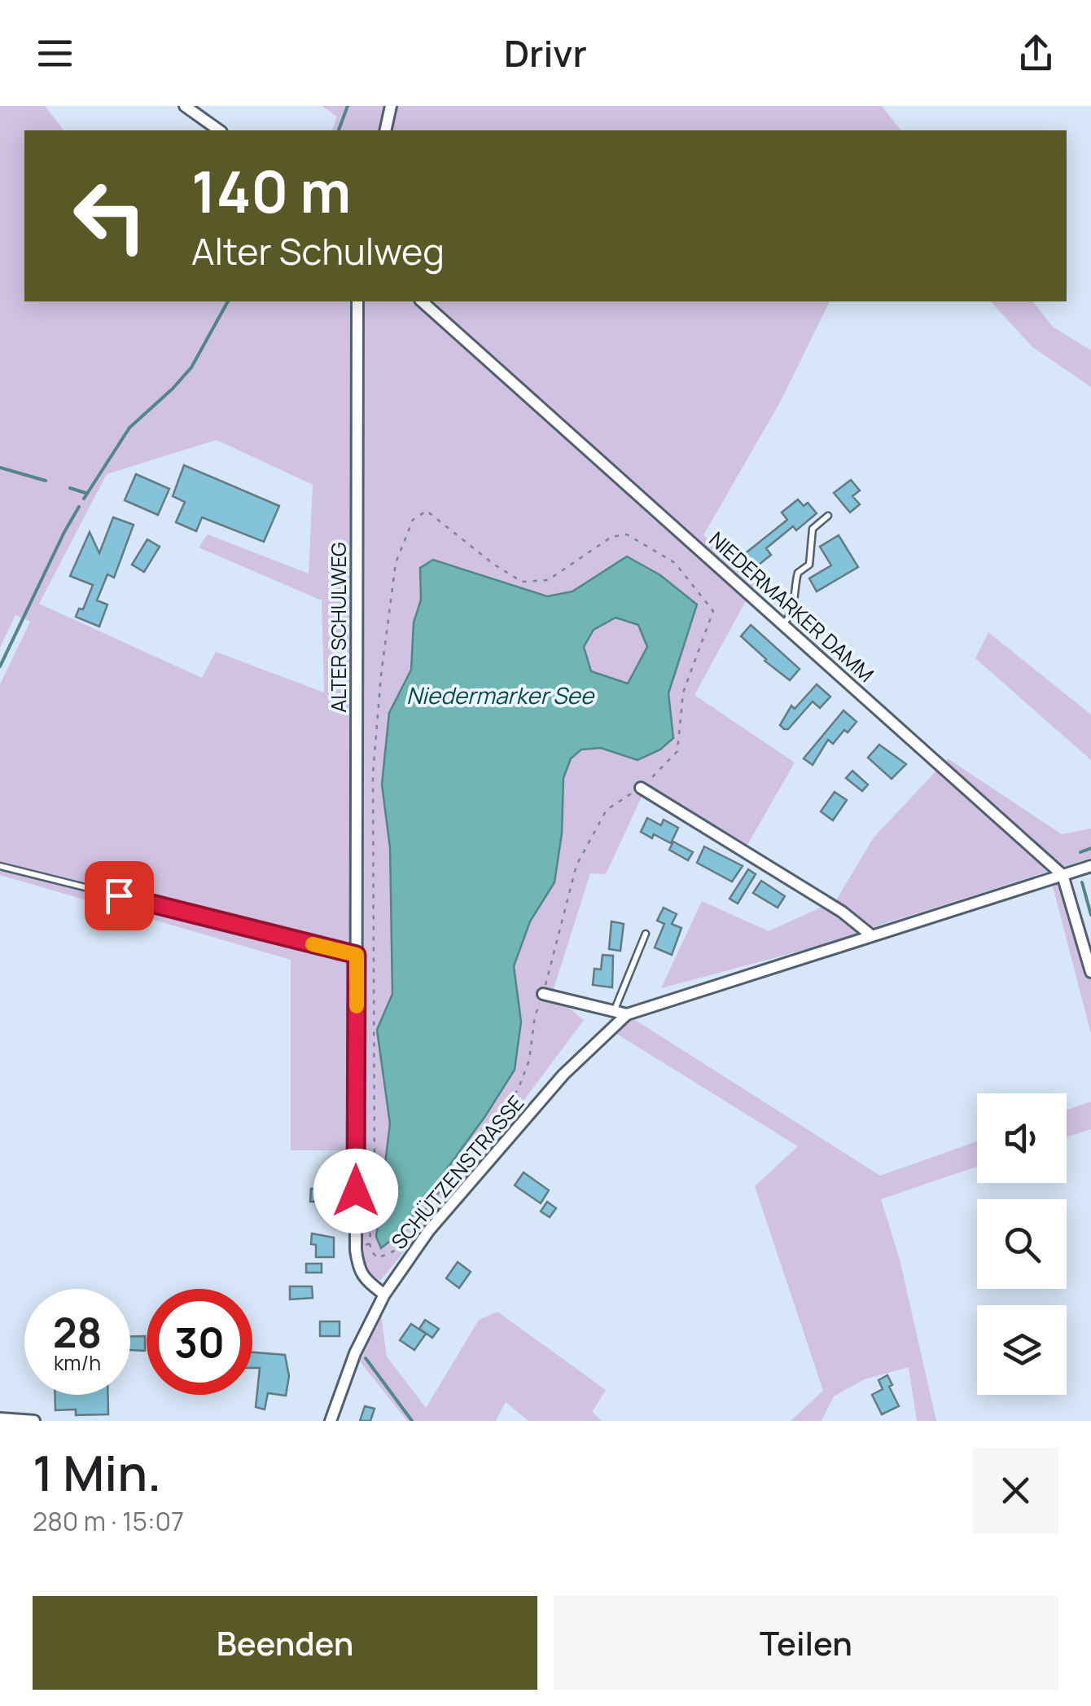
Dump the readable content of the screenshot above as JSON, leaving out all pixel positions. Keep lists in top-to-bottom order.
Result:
{
  "streets": {
    "street": ["NIEDERMARKER DAMM", "ALTER SCHULWEG", "SCHÜTZENSTRASSE"]
  },
  "crossings": [
    ["NIEDERMARKER DAMM", "SCHÜTZENSTRASSE"],
    ["ALTER SCHULWEG", "SCHÜTZENSTRASSE"]
  ],
  "water": ["Niedermarker See"],
  "page": {
    "header": "Drivr",
    "turn": ["140 m", "Alter Schulweg"],
    "speed": "28 km/h",
    "limit": "30",
    "heading": ["1 Min.", "280 m · 15:07"],
    "buttons": ["Beenden", "Teilen"]
  }
}
